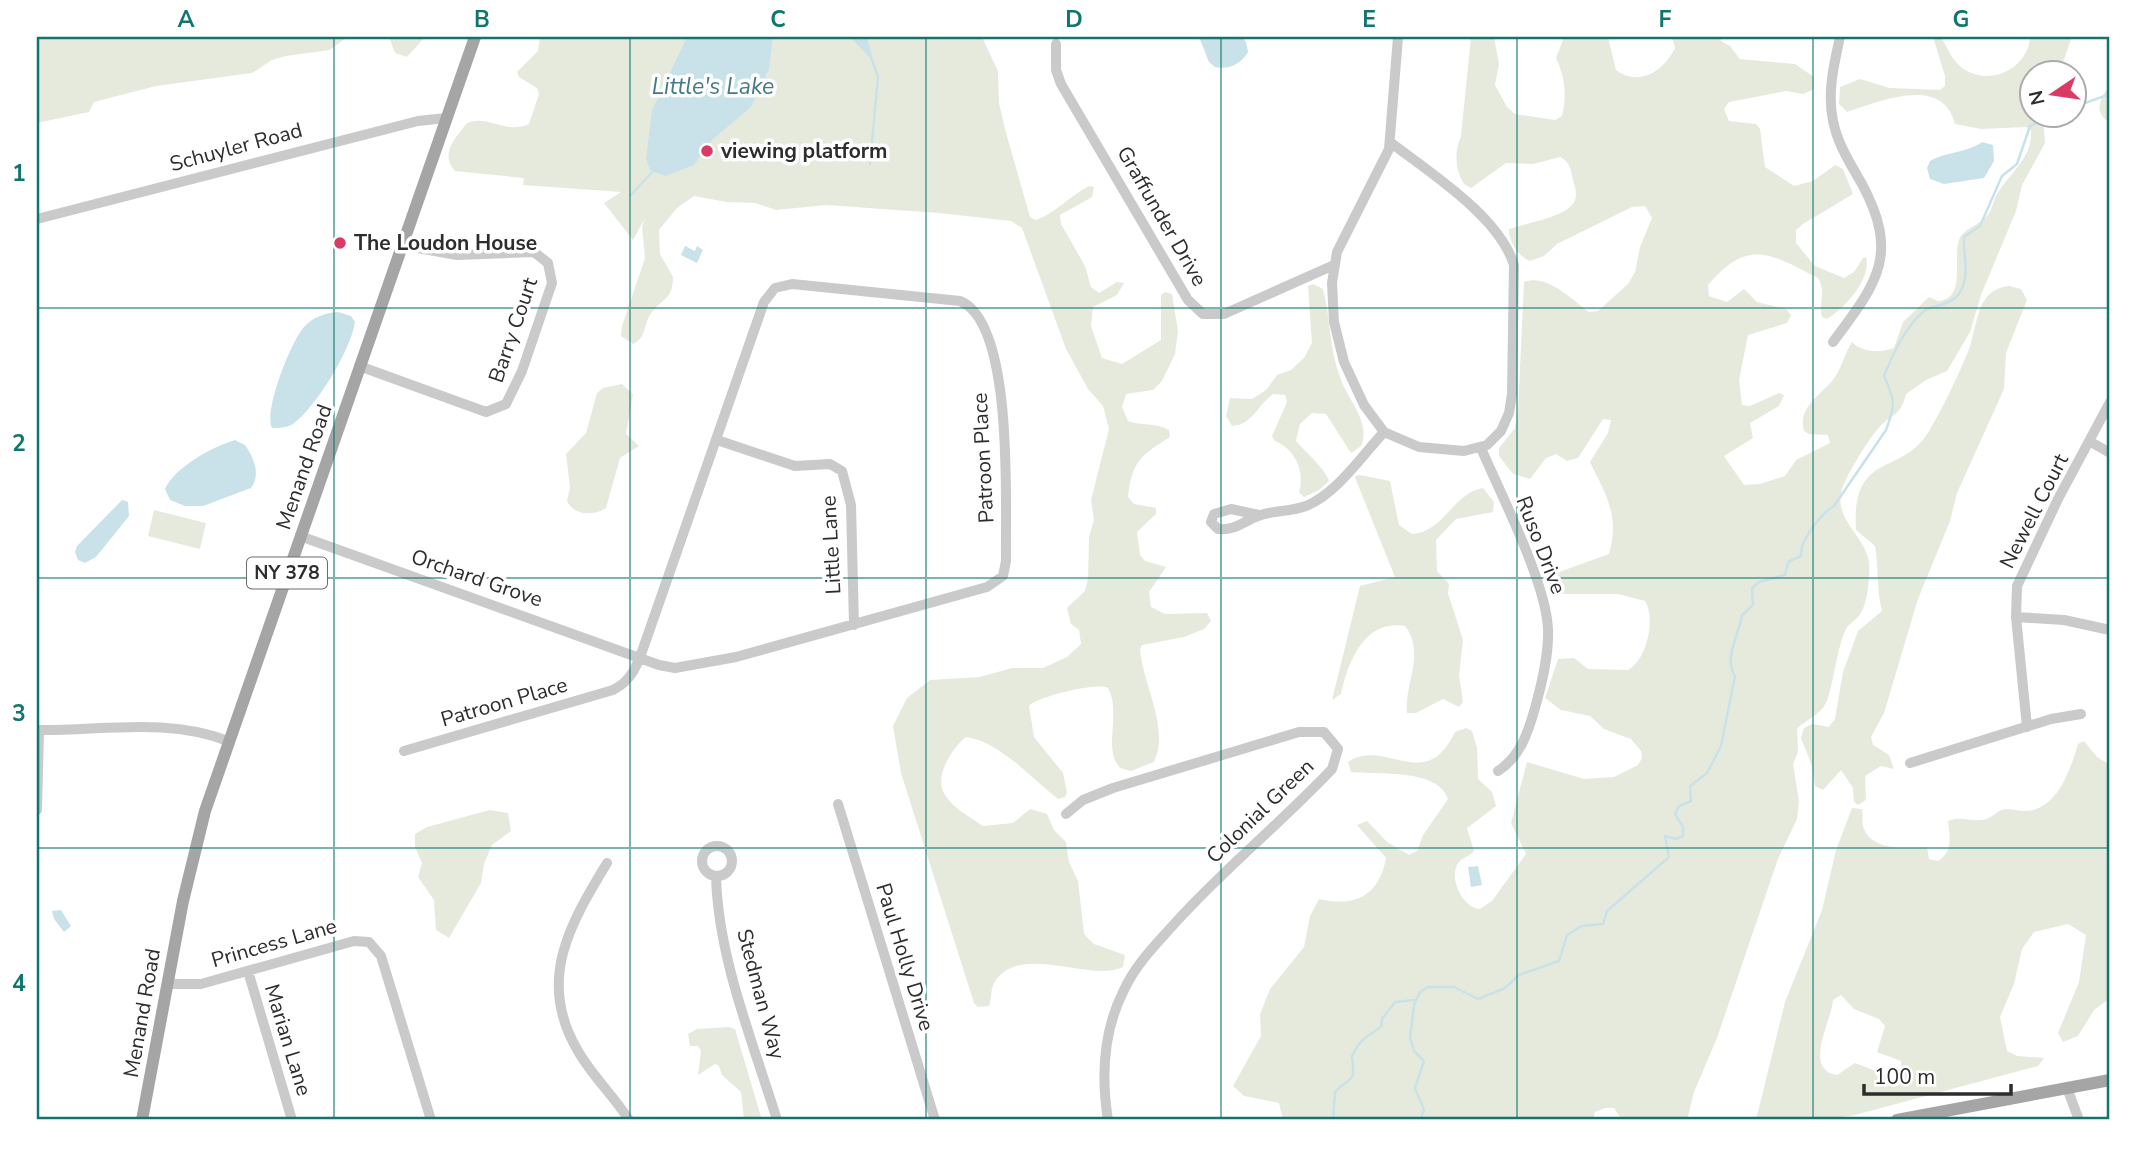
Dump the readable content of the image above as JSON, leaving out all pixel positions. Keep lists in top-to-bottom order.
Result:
{
  "streets": {
    "main road": ["Menand Road", "NY 378"],
    "street": [
      "Schuyler Road",
      "Graffunder Drive",
      "Barry Court",
      "Patroon Place",
      "Newell Court",
      "Little Lane",
      "Ruso Drive",
      "Orchard Grove",
      "Colonial Green",
      "Princess Lane",
      "Paul Holly Drive",
      "Stedman Way",
      "Marian Lane"
    ]
  },
  "crossings": [
    ["Schuyler Road", "Menand Road"],
    ["Barry Court", "Menand Road"],
    ["Patroon Place", "Little Lane"],
    ["Patroon Place", "Orchard Grove"],
    ["Menand Road", "Orchard Grove"],
    ["Menand Road", "Princess Lane"],
    ["Princess Lane", "Marian Lane"]
  ],
  "water": ["Little's Lake"],
  "places": ["viewing platform", "The Loudon House"],
  "scale_bar": "100 m",
  "north": "left",
  "grid": {
    "columns": [
      "A",
      "B",
      "C",
      "D",
      "E",
      "F",
      "G"
    ],
    "rows": [
      "1",
      "2",
      "3",
      "4"
    ]
  }
}
